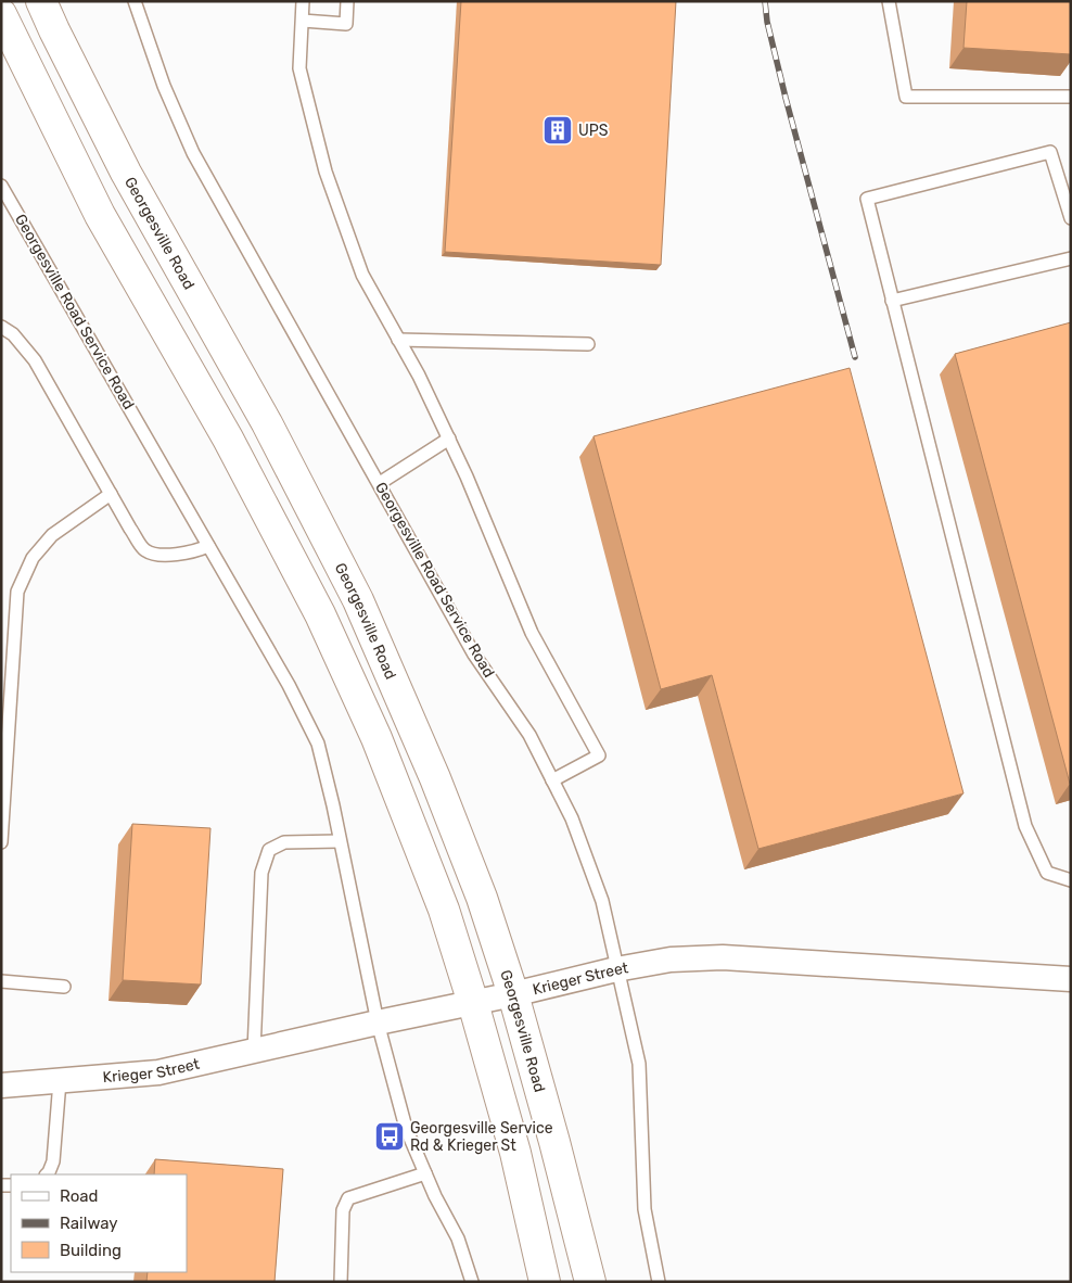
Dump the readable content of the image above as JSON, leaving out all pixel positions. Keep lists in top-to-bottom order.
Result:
{
  "streets": {
    "main road": ["Georgesville Road"],
    "street": ["Krieger Street"],
    "lane": ["Georgesville Road Service Road"]
  },
  "crossings": [
    ["Georgesville Road", "Krieger Street"],
    ["Georgesville Road Service Road", "Krieger Street"]
  ],
  "places": {
    "building": ["UPS"],
    "bus stop": ["Georgesville Service Rd & Krieger St"]
  },
  "legend": ["Road", "Railway", "Building"]
}
